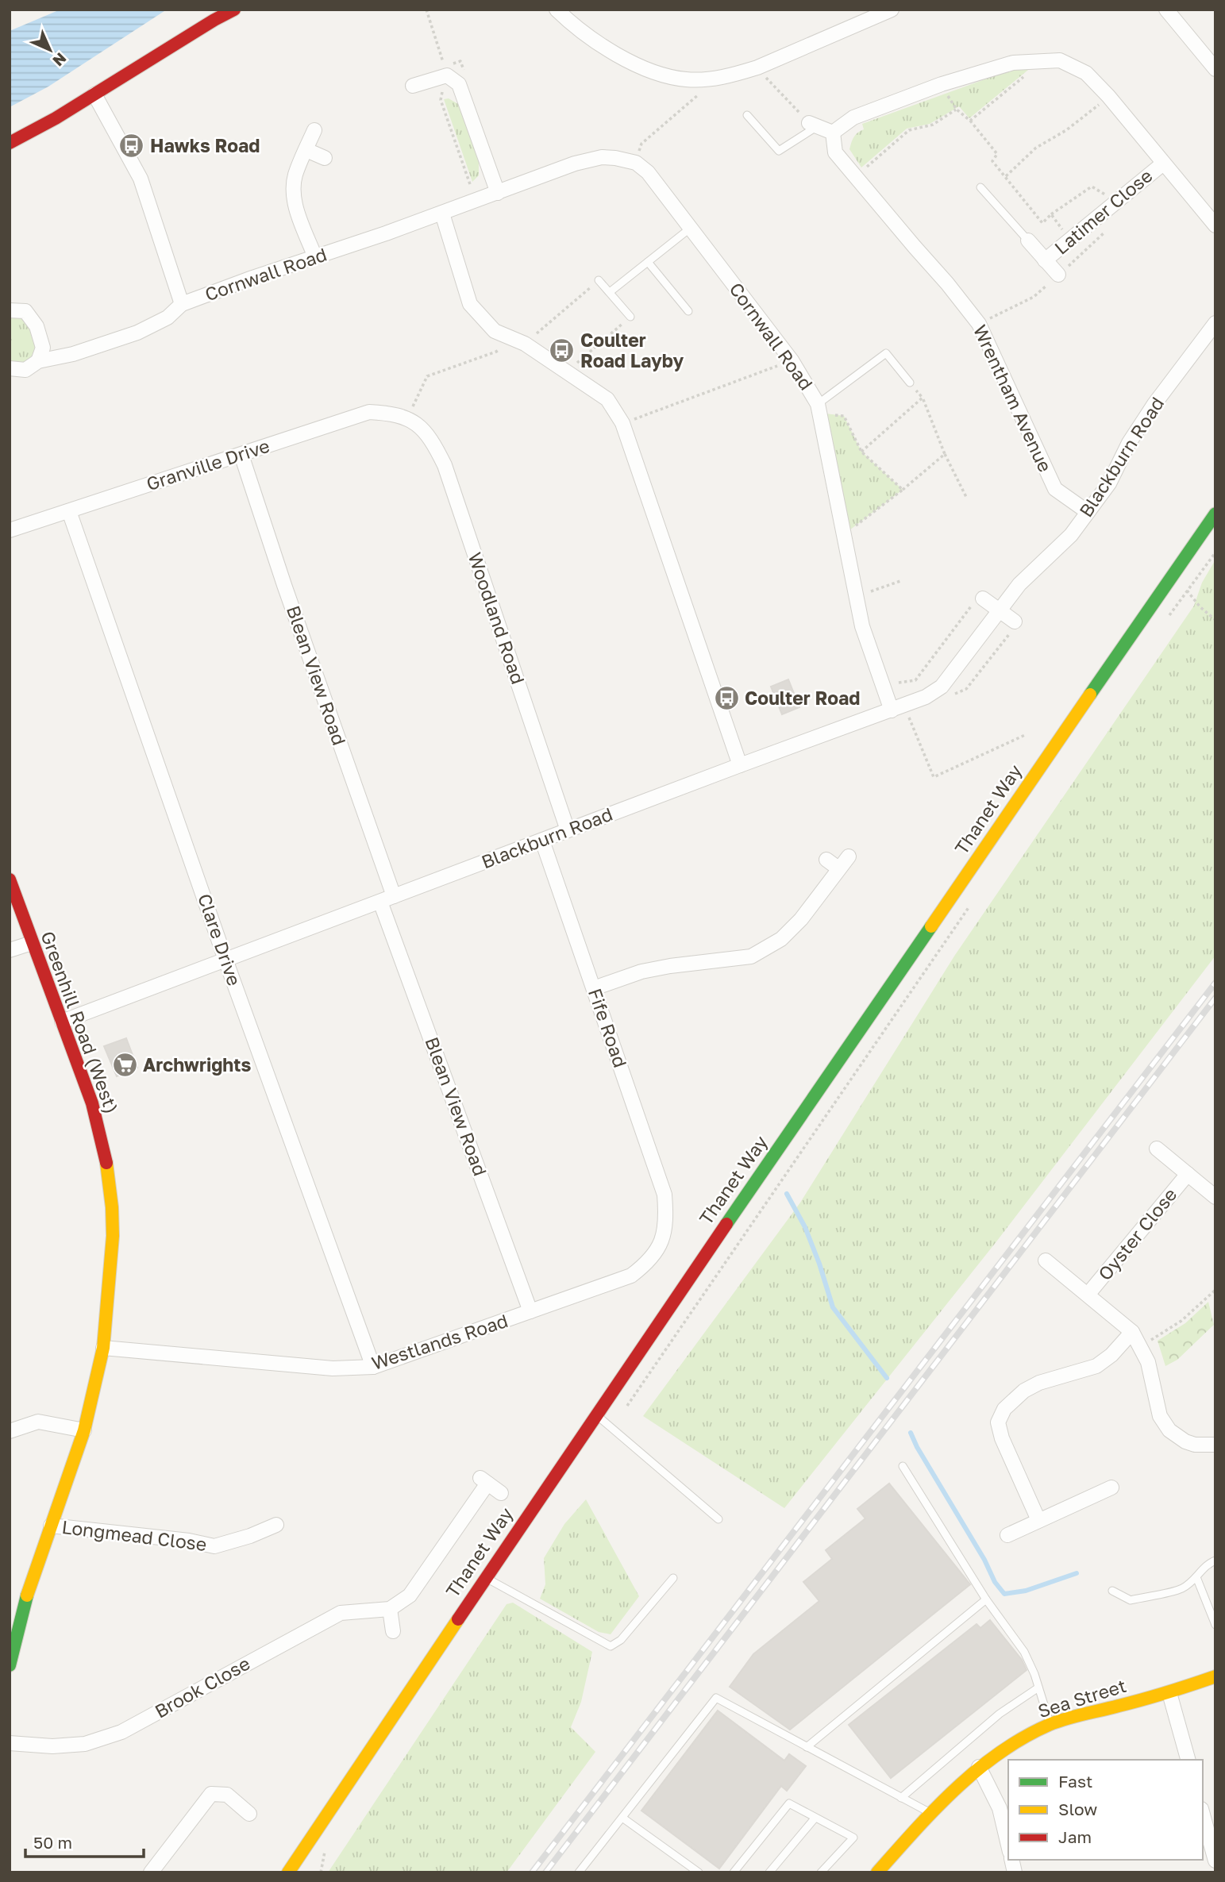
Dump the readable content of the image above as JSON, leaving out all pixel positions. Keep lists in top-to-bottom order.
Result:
{
  "streets": {
    "main road": ["Thanet Way", "Greenhill Road (West)", "Sea Street"],
    "street": [
      "Latimer Close",
      "Cornwall Road",
      "Wrentham Avenue",
      "Blackburn Road",
      "Granville Drive",
      "Woodland Road",
      "Blean View Road",
      "Clare Drive",
      "Fife Road",
      "Oyster Close",
      "Westlands Road",
      "Longmead Close",
      "Brook Close"
    ]
  },
  "crossings": [
    ["Cornwall Road", "Blackburn Road"],
    ["Wrentham Avenue", "Blackburn Road"],
    ["Blackburn Road", "Woodland Road"],
    ["Blackburn Road", "Blean View Road"],
    ["Blackburn Road", "Clare Drive"],
    ["Blackburn Road", "Greenhill Road (West)"],
    ["Blackburn Road", "Fife Road"],
    ["Granville Drive", "Woodland Road"],
    ["Granville Drive", "Blean View Road"],
    ["Granville Drive", "Clare Drive"],
    ["Blean View Road", "Westlands Road"],
    ["Clare Drive", "Westlands Road"],
    ["Greenhill Road (West)", "Westlands Road"],
    ["Greenhill Road (West)", "Longmead Close"],
    ["Fife Road", "Westlands Road"]
  ],
  "places": {
    "bus stop": ["Hawks Road", "Coulter Road Layby", "Coulter Road"],
    "supermarket": ["Archwrights"]
  },
  "legend": ["Fast", "Slow", "Jam"],
  "scale_bar": "50 m",
  "north": "bottom right"
}
